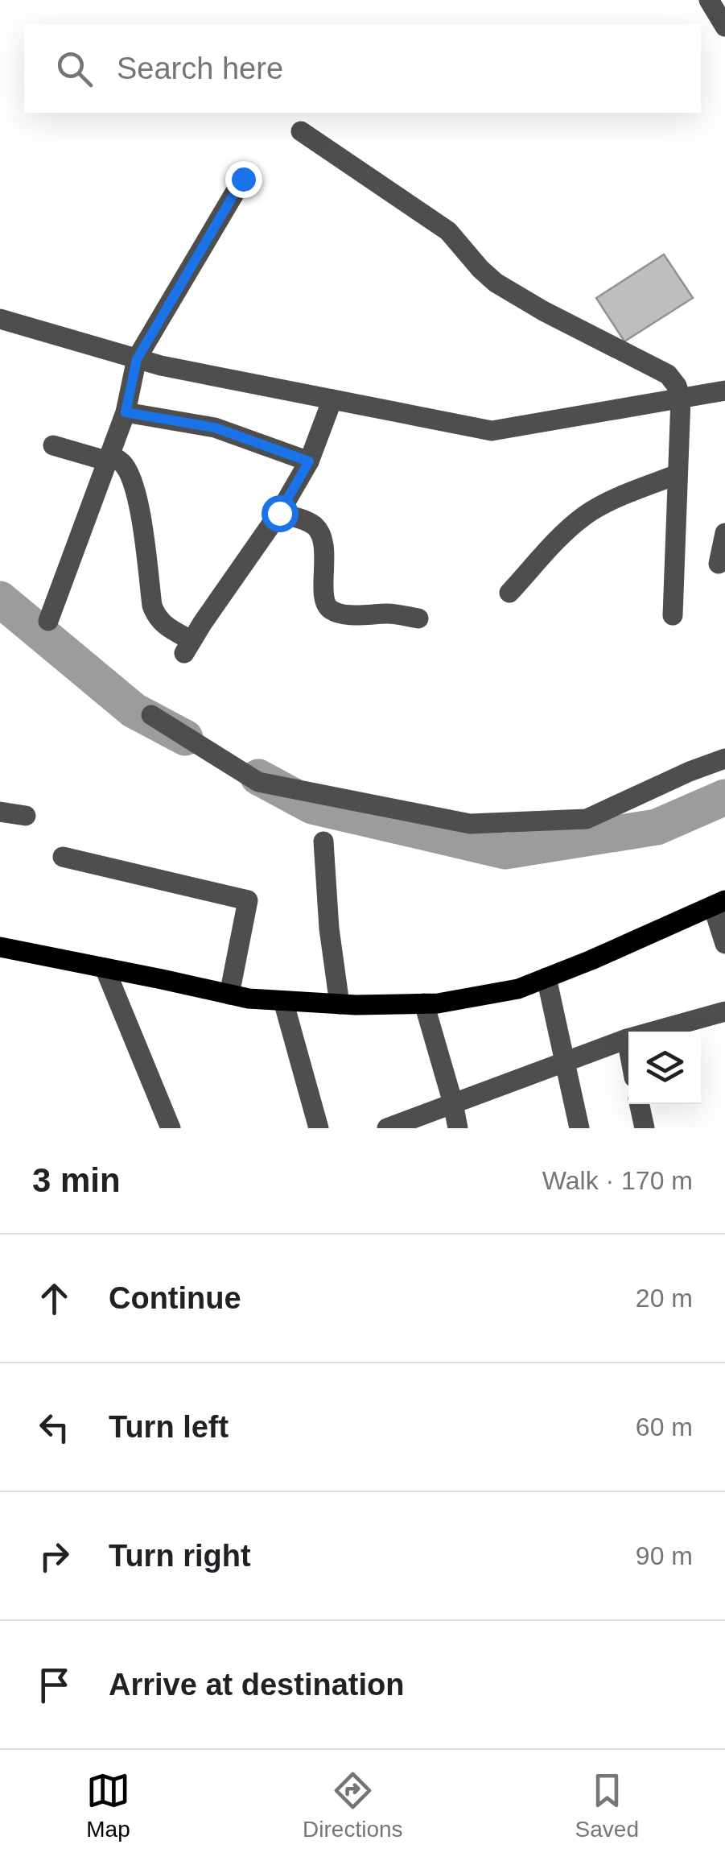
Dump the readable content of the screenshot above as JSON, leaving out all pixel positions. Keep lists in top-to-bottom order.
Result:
{
  "page": {
    "search": "Search here",
    "heading": ["3 min", "Walk · 170 m"],
    "list": [
      ["Continue", "20 m"],
      ["Turn left", "60 m"],
      ["Turn right", "90 m"],
      "Arrive at destination"
    ],
    "nav": ["Map", "Directions", "Saved"]
  }
}
